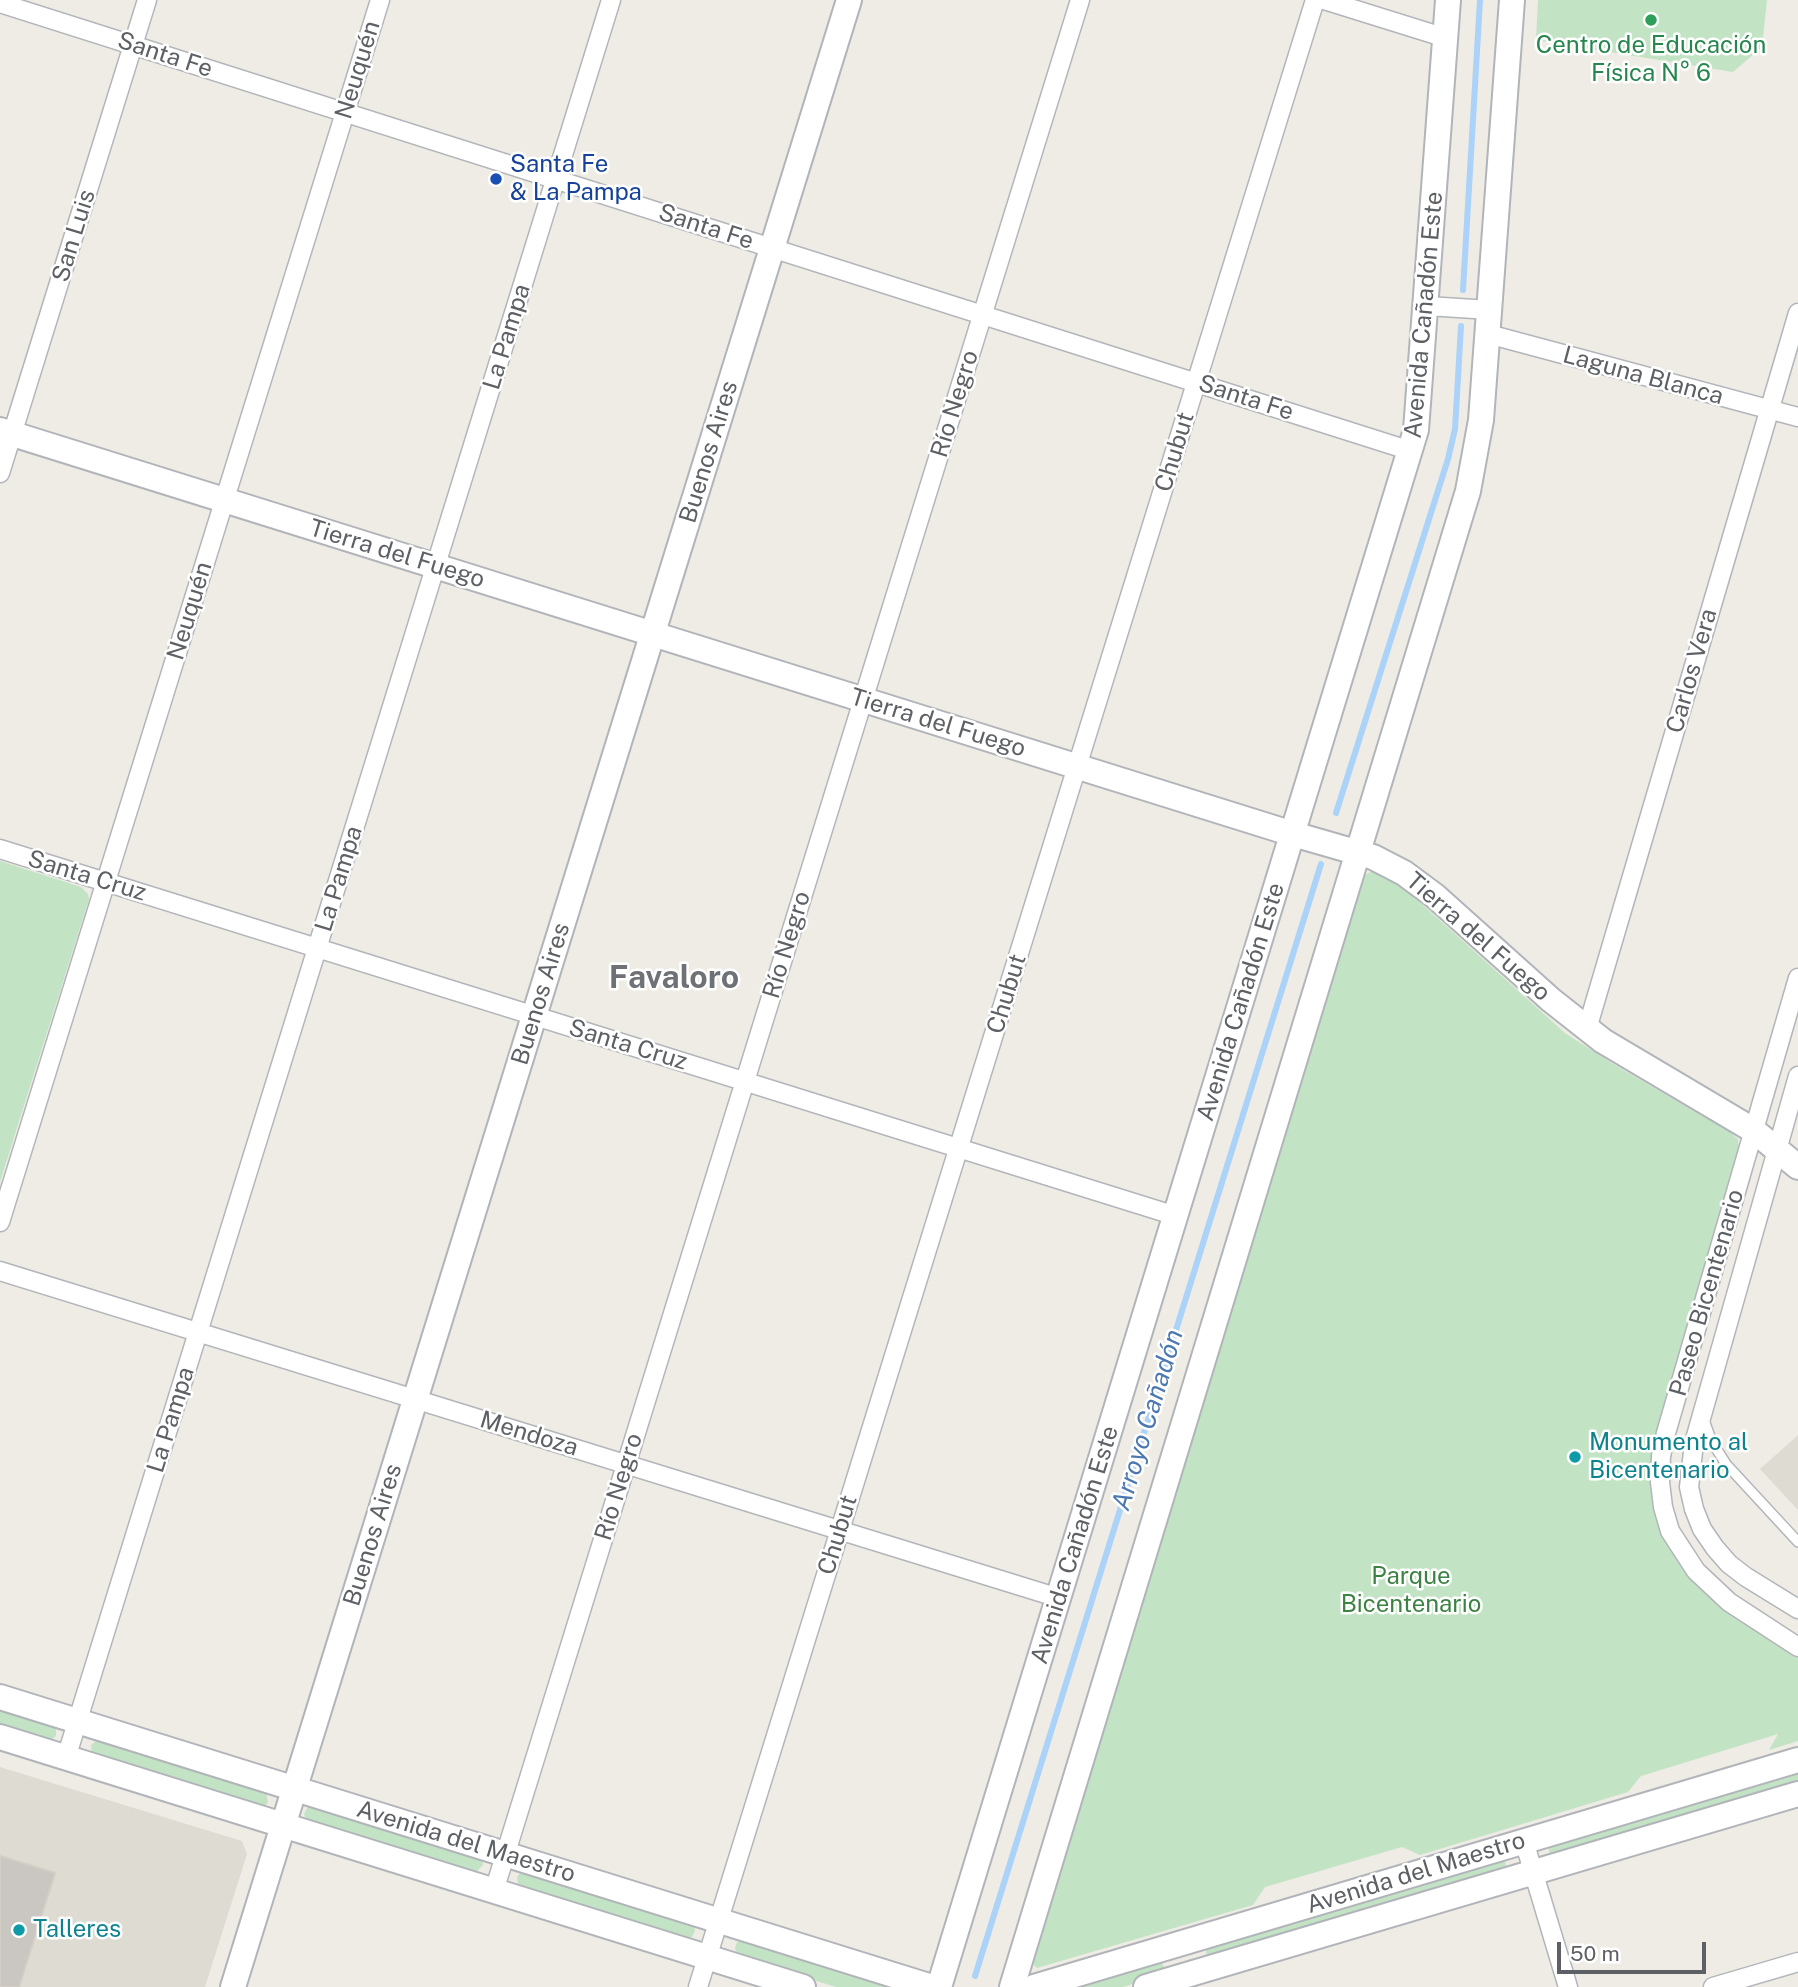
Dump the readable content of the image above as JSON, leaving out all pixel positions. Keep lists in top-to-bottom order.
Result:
{
  "streets": {
    "street": [
      "Santa Fe",
      "Neuquén",
      "San Luis",
      "Avenida Cañadón Este",
      "La Pampa",
      "Laguna Blanca",
      "Río Negro",
      "Buenos Aires",
      "Chubut",
      "Tierra del Fuego",
      "Carlos Vera",
      "Santa Cruz",
      "Paseo Bicentenario",
      "Mendoza",
      "Avenida del Maestro"
    ]
  },
  "crossings": [
    ["Santa Fe", "Neuquén"],
    ["Santa Fe", "San Luis"],
    ["Santa Fe", "Avenida Cañadón Este"],
    ["Santa Fe", "La Pampa"],
    ["Santa Fe", "Río Negro"],
    ["Santa Fe", "Buenos Aires"],
    ["Santa Fe", "Chubut"],
    ["Neuquén", "Tierra del Fuego"],
    ["Neuquén", "Santa Cruz"],
    ["San Luis", "Tierra del Fuego"],
    ["Avenida Cañadón Este", "Laguna Blanca"],
    ["Avenida Cañadón Este", "Tierra del Fuego"],
    ["Avenida Cañadón Este", "Santa Cruz"],
    ["Avenida Cañadón Este", "Mendoza"],
    ["La Pampa", "Tierra del Fuego"],
    ["La Pampa", "Santa Cruz"],
    ["La Pampa", "Mendoza"],
    ["La Pampa", "Avenida del Maestro"],
    ["Laguna Blanca", "Carlos Vera"],
    ["Río Negro", "Tierra del Fuego"],
    ["Río Negro", "Santa Cruz"],
    ["Río Negro", "Mendoza"],
    ["Río Negro", "Avenida del Maestro"],
    ["Buenos Aires", "Tierra del Fuego"],
    ["Buenos Aires", "Santa Cruz"],
    ["Buenos Aires", "Mendoza"],
    ["Buenos Aires", "Avenida del Maestro"],
    ["Chubut", "Tierra del Fuego"],
    ["Chubut", "Santa Cruz"],
    ["Chubut", "Mendoza"],
    ["Chubut", "Avenida del Maestro"],
    ["Tierra del Fuego", "Carlos Vera"],
    ["Tierra del Fuego", "Paseo Bicentenario"]
  ],
  "districts": ["Favaloro"],
  "water": ["Arroyo Cañadón"],
  "parks": ["Parque Bicentenario"],
  "places": [
    "Centro de Educación Física N° 6",
    "Santa Fe & La Pampa",
    "Monumento al Bicentenario",
    "Talleres"
  ],
  "scale_bar": "50 m"
}
